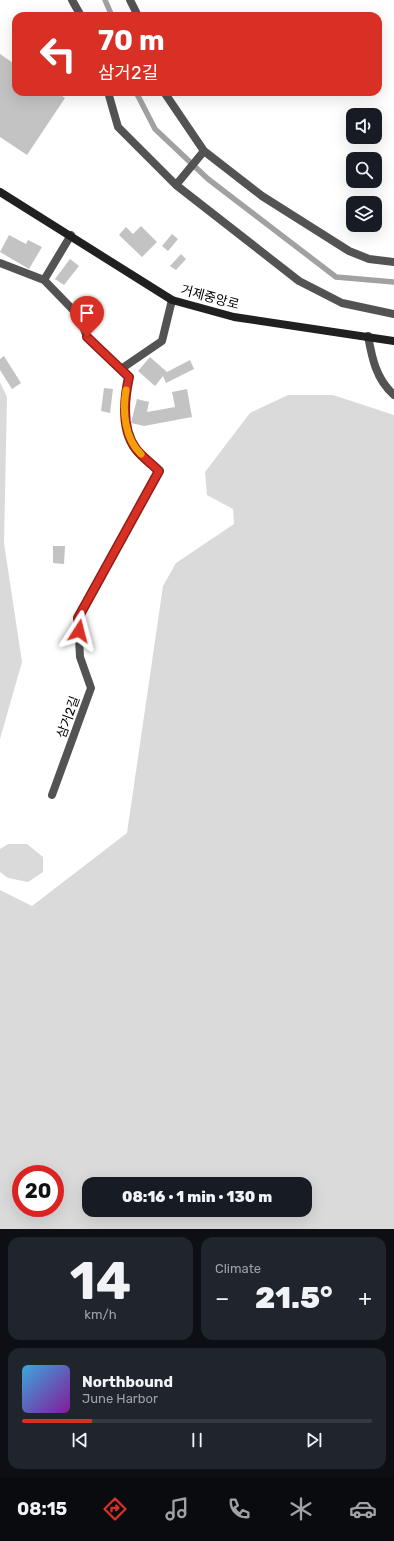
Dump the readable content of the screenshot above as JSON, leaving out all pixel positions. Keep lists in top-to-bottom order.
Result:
{
  "streets": {
    "main road": ["거제중앙로"],
    "lane": ["삼거2길"]
  },
  "page": {
    "turn": ["70 m", "삼거2길"],
    "limit": "20",
    "trip": "08:16 · 1 min · 130 m",
    "tile": [
      ["14", "km/h"],
      "Climate"
    ],
    "heat": ["−", "21.5°", "+"],
    "song": ["Northbound", "June Harbor"],
    "tabs": "08:15"
  }
}
